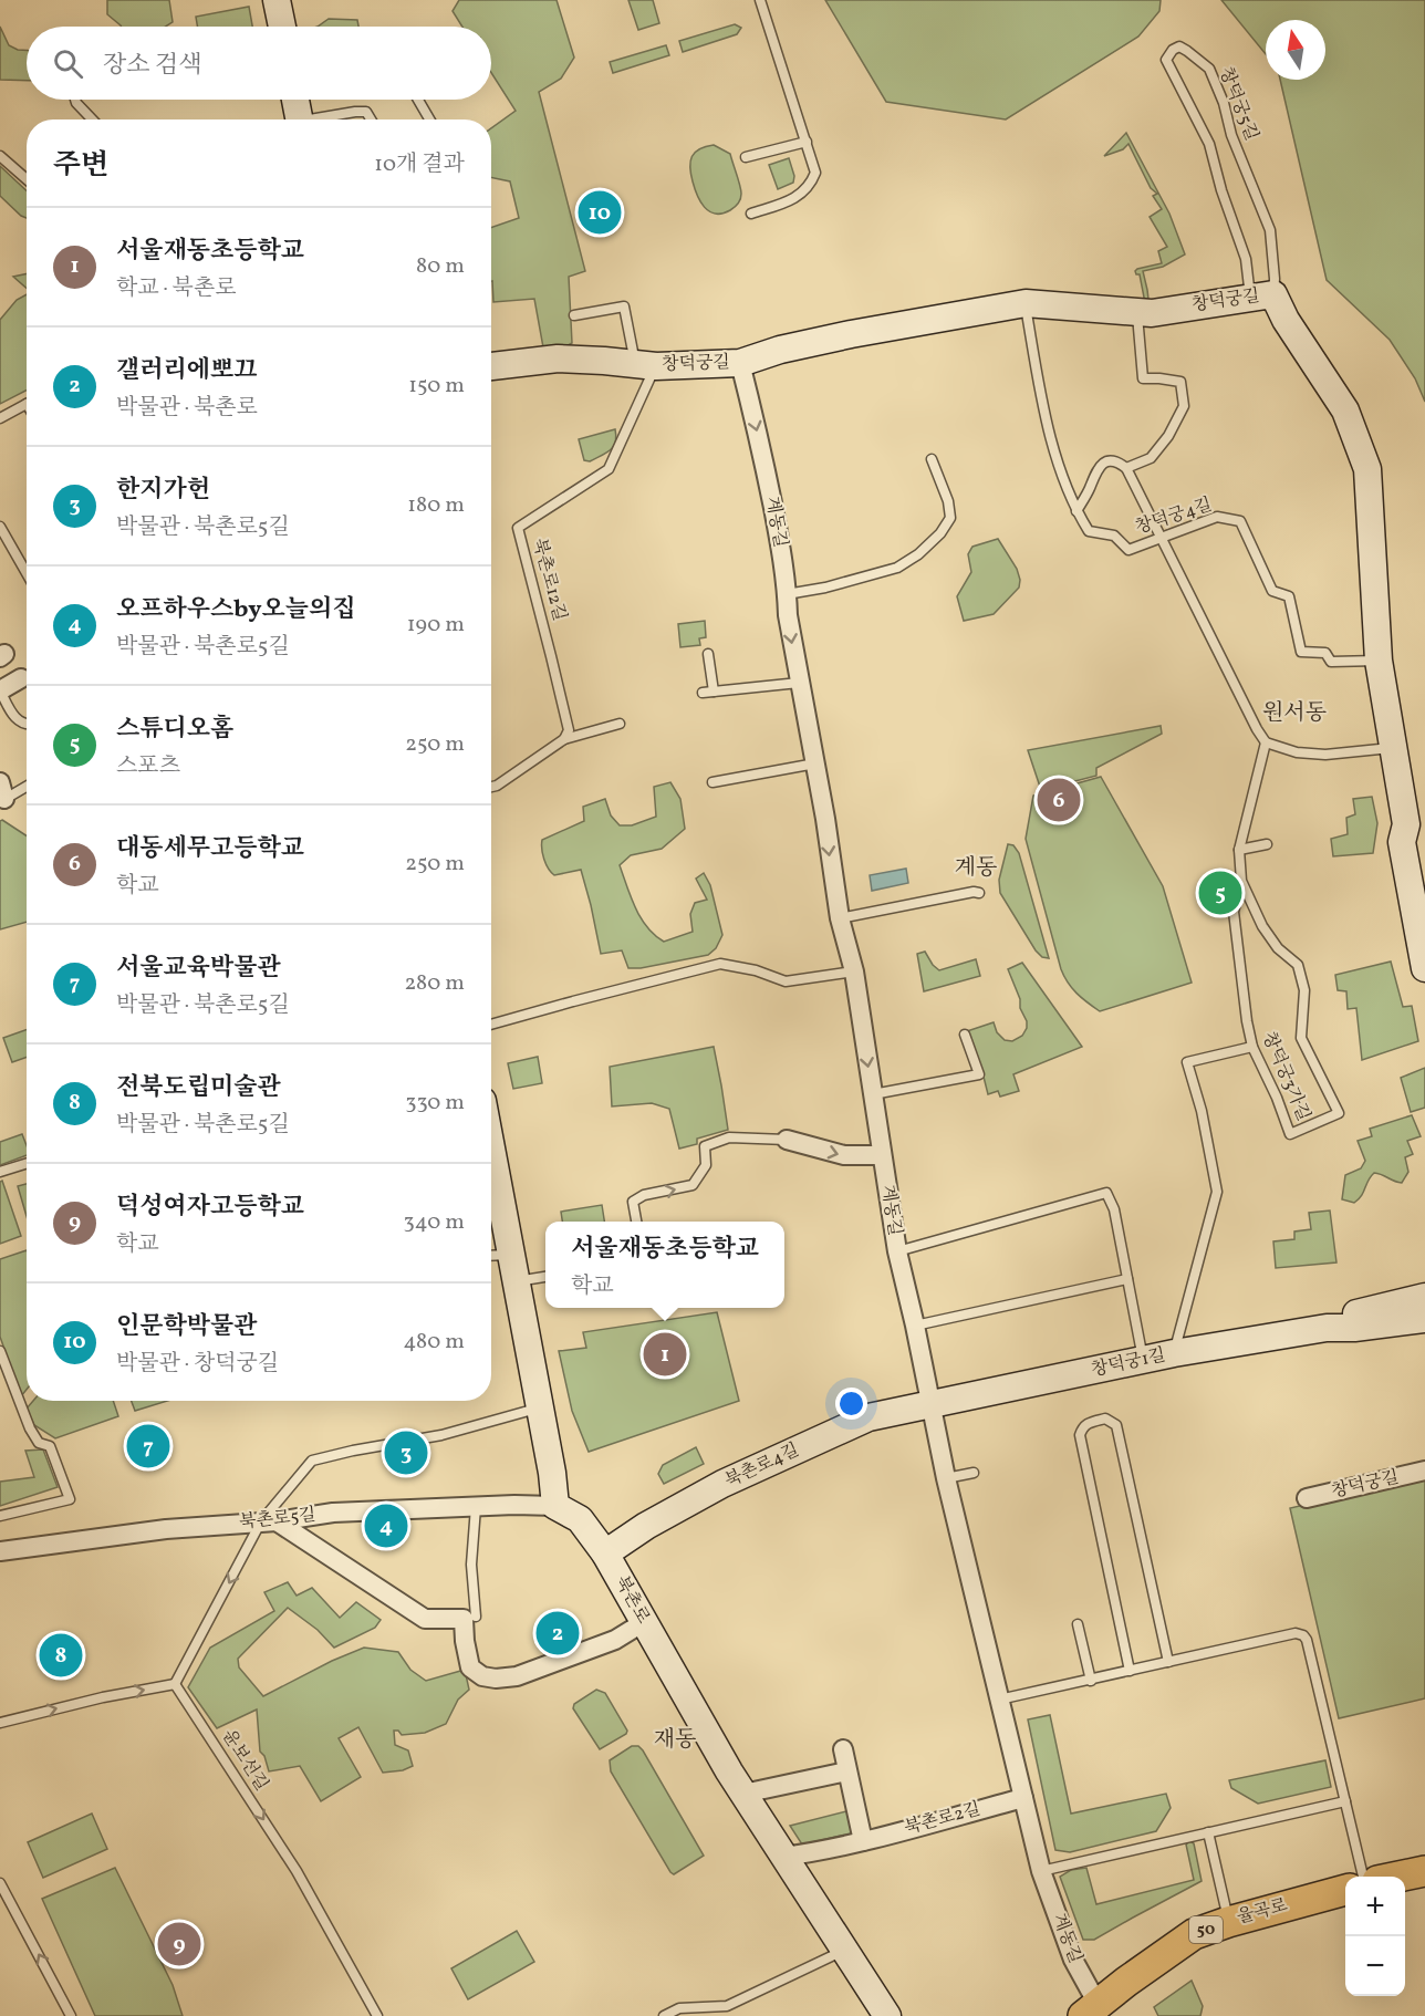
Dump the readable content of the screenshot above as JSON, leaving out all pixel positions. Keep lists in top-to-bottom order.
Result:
{
  "streets": {
    "main road": ["율곡로", "50"],
    "street": [
      "창덕궁길",
      "계동길",
      "창덕궁1길",
      "북촌로4길",
      "북촌로5길",
      "북촌로",
      "북촌로2길"
    ],
    "lane": [
      "창덕궁5길",
      "창덕궁4길",
      "북촌로12길",
      "창덕궁3가길",
      "윤보선길"
    ]
  },
  "crossings": [
    ["창덕궁5길", "창덕궁길"],
    ["창덕궁길", "창덕궁4길"],
    ["창덕궁길", "계동길"],
    ["창덕궁길", "북촌로12길"],
    ["계동길", "창덕궁1길"],
    ["계동길", "북촌로4길"],
    ["계동길", "북촌로2길"],
    ["계동길", "율곡로"],
    ["창덕궁1길", "북촌로4길"],
    ["북촌로4길", "북촌로"],
    ["북촌로5길", "북촌로"],
    ["북촌로", "북촌로2길"]
  ],
  "one_way": ["계동길", "윤보선길"],
  "districts": ["원서동", "계동", "재동"],
  "north": "top",
  "page": {
    "search": "장소 검색",
    "heading": ["주변", "10개 결과"],
    "pins": [
      "10",
      "6",
      "5",
      "1",
      "7",
      "3",
      "4",
      "2",
      "8",
      "9"
    ],
    "list": [
      {
        "mark": "1",
        "name": "서울재동초등학교",
        "note": "학교 · 북촌로",
        "value": "80 m"
      },
      {
        "mark": "2",
        "name": "갤러리에뽀끄",
        "note": "박물관 · 북촌로",
        "value": "150 m"
      },
      {
        "mark": "3",
        "name": "한지가헌",
        "note": "박물관 · 북촌로5길",
        "value": "180 m"
      },
      {
        "mark": "4",
        "name": "오프하우스by오늘의집",
        "note": "박물관 · 북촌로5길",
        "value": "190 m"
      },
      {
        "mark": "5",
        "name": "스튜디오홈",
        "note": "스포츠",
        "value": "250 m"
      },
      {
        "mark": "6",
        "name": "대동세무고등학교",
        "note": "학교",
        "value": "250 m"
      },
      {
        "mark": "7",
        "name": "서울교육박물관",
        "note": "박물관 · 북촌로5길",
        "value": "280 m"
      },
      {
        "mark": "8",
        "name": "전북도립미술관",
        "note": "박물관 · 북촌로5길",
        "value": "330 m"
      },
      {
        "mark": "9",
        "name": "덕성여자고등학교",
        "note": "학교",
        "value": "340 m"
      },
      {
        "mark": "10",
        "name": "인문학박물관",
        "note": "박물관 · 창덕궁길",
        "value": "480 m"
      }
    ],
    "popup": ["서울재동초등학교", "학교"],
    "map_buttons": ["+", "−"]
  }
}
